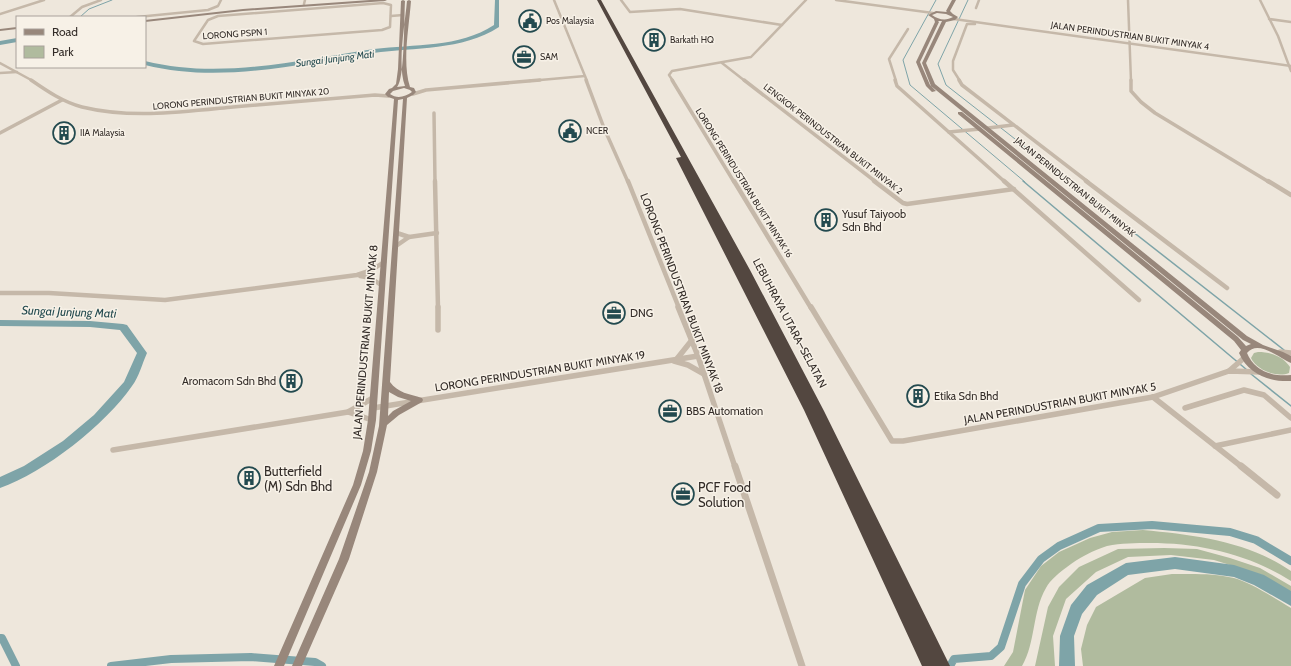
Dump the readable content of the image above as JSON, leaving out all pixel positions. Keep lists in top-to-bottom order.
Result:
{
  "streets": {
    "highway": ["LEBUHRAYA UTARA–SELATAN"],
    "street": [
      "LORONG PSPN 1",
      "JALAN PERINDUSTRIAN BUKIT MINYAK 4",
      "LORONG PERINDUSTRIAN BUKIT MINYAK 20",
      "LENGKOK PERINDUSTRIAN BUKIT MINYAK 2",
      "LORONG PERINDUSTRIAN BUKIT MINYAK 16",
      "JALAN PERINDUSTRIAN BUKIT MINYAK",
      "LORONG PERINDUSTRIAN BUKIT MINYAK 18",
      "JALAN PERINDUSTRIAN BUKIT MINYAK 8",
      "LORONG PERINDUSTRIAN BUKIT MINYAK 19",
      "JALAN PERINDUSTRIAN BUKIT MINYAK 5"
    ]
  },
  "crossings": [
    ["LENGKOK PERINDUSTRIAN BUKIT MINYAK 2", "LORONG PERINDUSTRIAN BUKIT MINYAK 16"],
    ["LORONG PERINDUSTRIAN BUKIT MINYAK 16", "JALAN PERINDUSTRIAN BUKIT MINYAK 5"],
    ["LORONG PERINDUSTRIAN BUKIT MINYAK 18", "LORONG PERINDUSTRIAN BUKIT MINYAK 19"],
    ["JALAN PERINDUSTRIAN BUKIT MINYAK 8", "LORONG PERINDUSTRIAN BUKIT MINYAK 19"]
  ],
  "water": ["Sungai Junjung Mati"],
  "places": {
    "public building": ["Pos Malaysia", "NCER"],
    "building": [
      "Barkath HQ",
      "IIA Malaysia",
      "Yusuf Taiyoob Sdn Bhd",
      "Aromacom Sdn Bhd",
      "Etika Sdn Bhd",
      "Butterfield (M) Sdn Bhd"
    ],
    "office": [
      "SAM",
      "DNG",
      "BBS Automation",
      "PCF Food Solution"
    ]
  },
  "legend": ["Road", "Park"]
}
